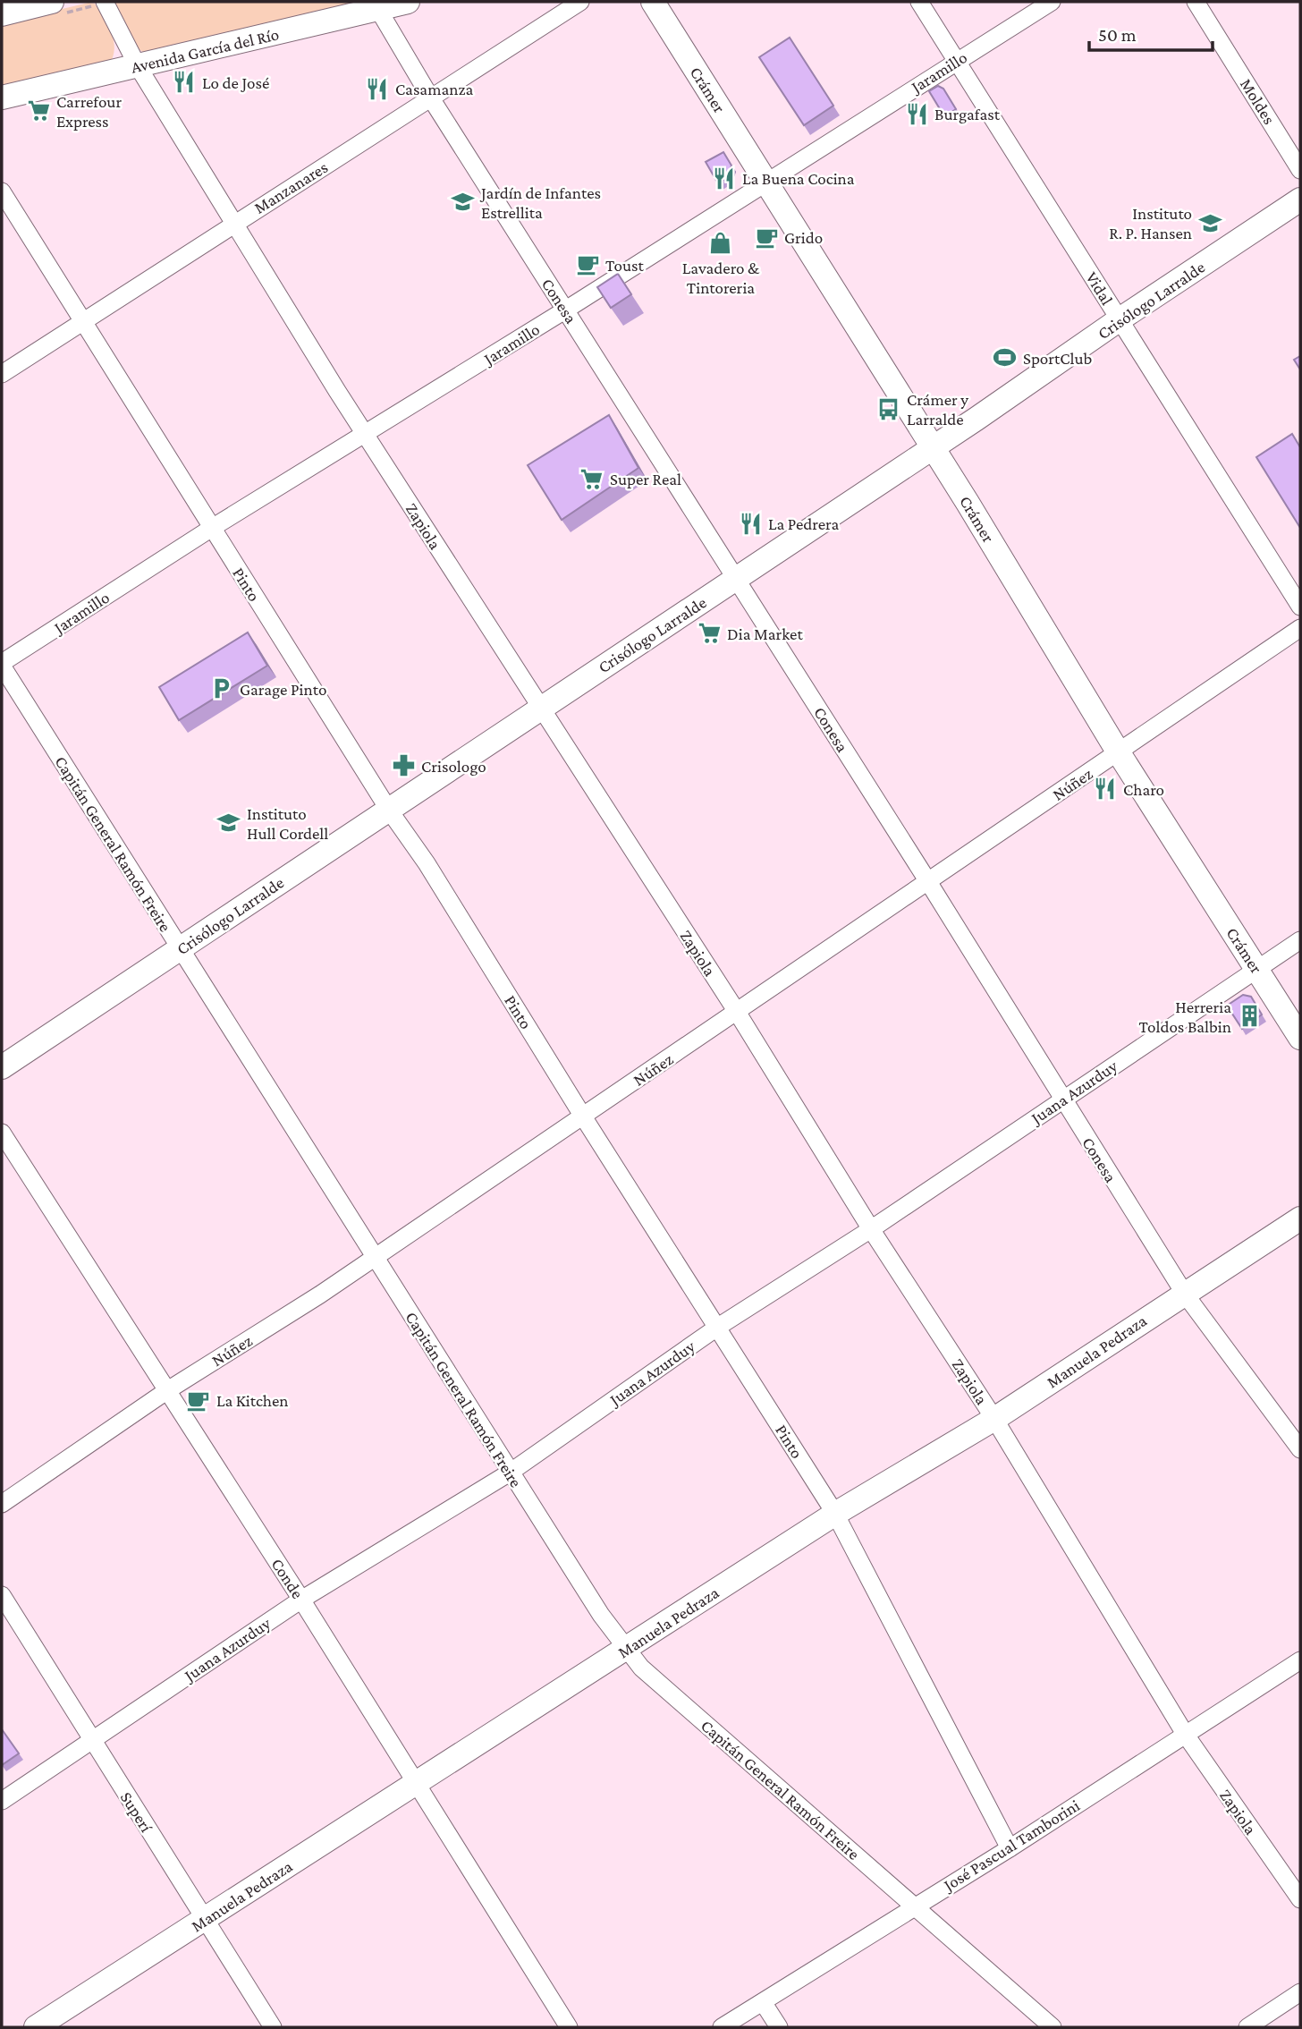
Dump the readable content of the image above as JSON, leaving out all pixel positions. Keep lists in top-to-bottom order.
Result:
{
  "streets": {
    "street": [
      "Avenida García del Río",
      "Jaramillo",
      "Crámer",
      "Moldes",
      "Manzanares",
      "Vidal",
      "Crisólogo Larralde",
      "Conesa",
      "Zapiola",
      "Pinto",
      "Núñez",
      "Capitán General Ramón Freire",
      "Juana Azurduy",
      "Manuela Pedraza",
      "Conde",
      "Superí",
      "José Pascual Tamborini"
    ]
  },
  "crossings": [
    ["Avenida García del Río", "Conesa"],
    ["Avenida García del Río", "Zapiola"],
    ["Jaramillo", "Crámer"],
    ["Jaramillo", "Vidal"],
    ["Jaramillo", "Conesa"],
    ["Jaramillo", "Zapiola"],
    ["Jaramillo", "Pinto"],
    ["Jaramillo", "Capitán General Ramón Freire"],
    ["Crámer", "Crisólogo Larralde"],
    ["Crámer", "Núñez"],
    ["Crámer", "Juana Azurduy"],
    ["Manzanares", "Conesa"],
    ["Manzanares", "Zapiola"],
    ["Manzanares", "Pinto"],
    ["Vidal", "Crisólogo Larralde"],
    ["Crisólogo Larralde", "Conesa"],
    ["Crisólogo Larralde", "Zapiola"],
    ["Crisólogo Larralde", "Pinto"],
    ["Crisólogo Larralde", "Capitán General Ramón Freire"],
    ["Conesa", "Núñez"],
    ["Conesa", "Juana Azurduy"],
    ["Conesa", "Manuela Pedraza"],
    ["Zapiola", "Núñez"],
    ["Zapiola", "Juana Azurduy"],
    ["Zapiola", "Manuela Pedraza"],
    ["Zapiola", "José Pascual Tamborini"],
    ["Pinto", "Núñez"],
    ["Pinto", "Juana Azurduy"],
    ["Pinto", "Manuela Pedraza"],
    ["Pinto", "José Pascual Tamborini"],
    ["Núñez", "Capitán General Ramón Freire"],
    ["Núñez", "Conde"],
    ["Capitán General Ramón Freire", "Juana Azurduy"],
    ["Capitán General Ramón Freire", "Manuela Pedraza"],
    ["Capitán General Ramón Freire", "José Pascual Tamborini"],
    ["Juana Azurduy", "Conde"],
    ["Juana Azurduy", "Superí"],
    ["Manuela Pedraza", "Conde"],
    ["Manuela Pedraza", "Superí"]
  ],
  "places": {
    "restaurant": [
      "Lo de José",
      "Casamanza",
      "Burgafast",
      "La Buena Cocina",
      "La Pedrera",
      "Charo"
    ],
    "supermarket": ["Carrefour Express", "Super Real", "Dia Market"],
    "school or university": ["Jardín de Infantes Estrellita", "Instituto R. P. Hansen", "Instituto Hull Cordell"],
    "cafe": ["Grido", "Toust", "La Kitchen"],
    "shop": ["Lavadero & Tintoreria"],
    "sports": ["SportClub"],
    "bus stop": ["Crámer y Larralde"],
    "parking": ["Garage Pinto"],
    "pharmacy": ["Crisologo"],
    "building": ["Herreria Toldos Balbin"]
  },
  "scale_bar": "50 m"
}
